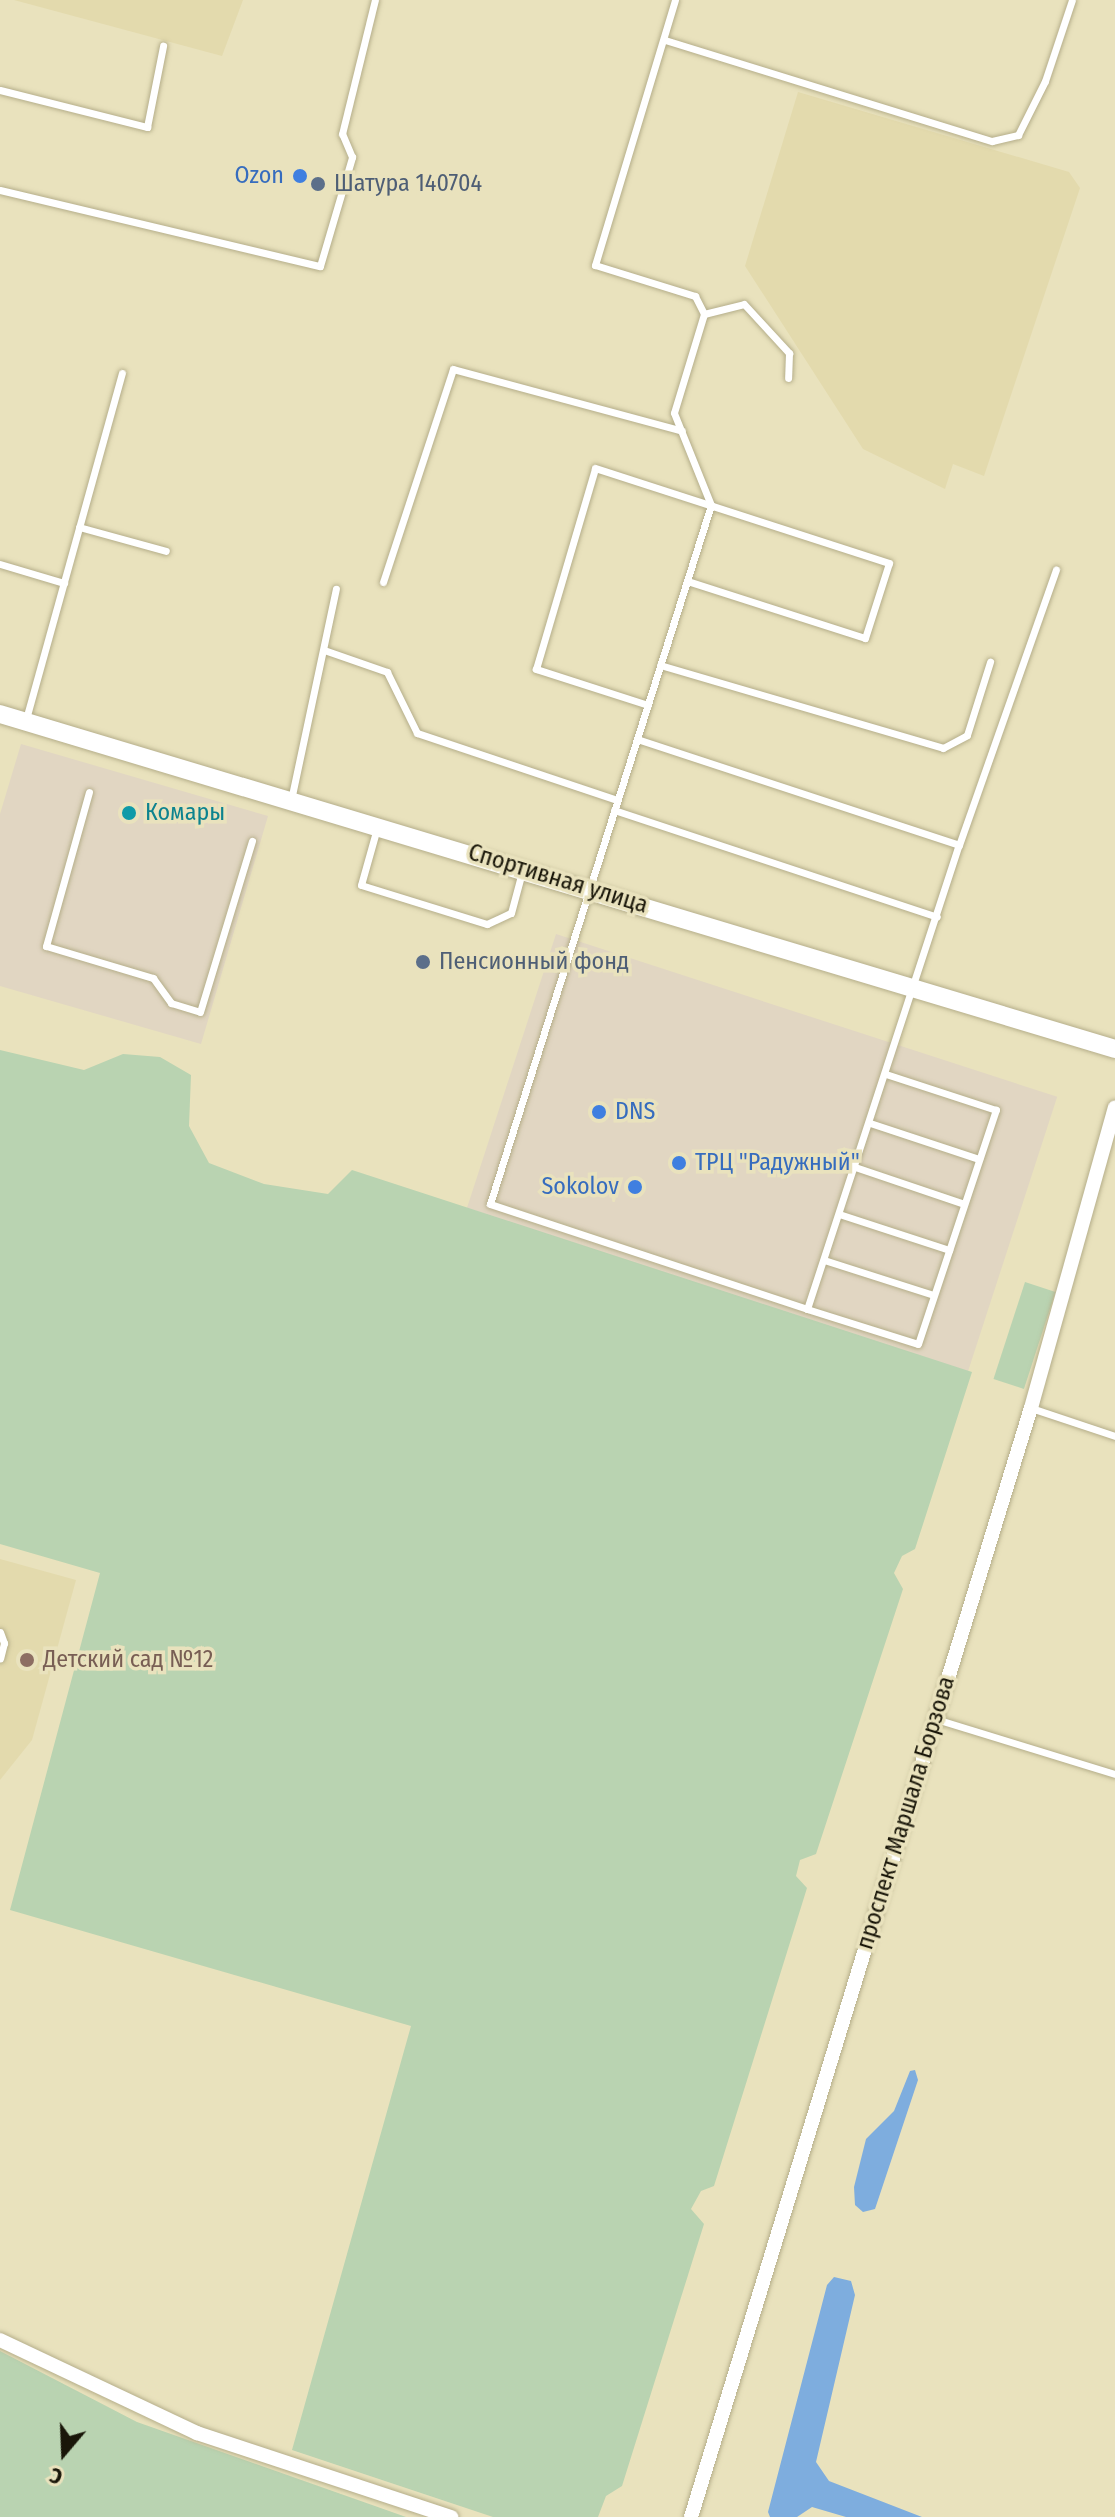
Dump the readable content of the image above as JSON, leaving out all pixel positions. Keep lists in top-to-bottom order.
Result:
{
  "streets": {
    "street": ["Спортивная улица", "проспект Маршала Борзова"]
  },
  "places": [
    "Ozon",
    "Шатура 140704",
    "Комары",
    "Пенсионный фонд",
    "DNS",
    "ТРЦ \"Радужный\"",
    "Sokolov",
    "Детский сад №12"
  ],
  "north": "bottom"
}
